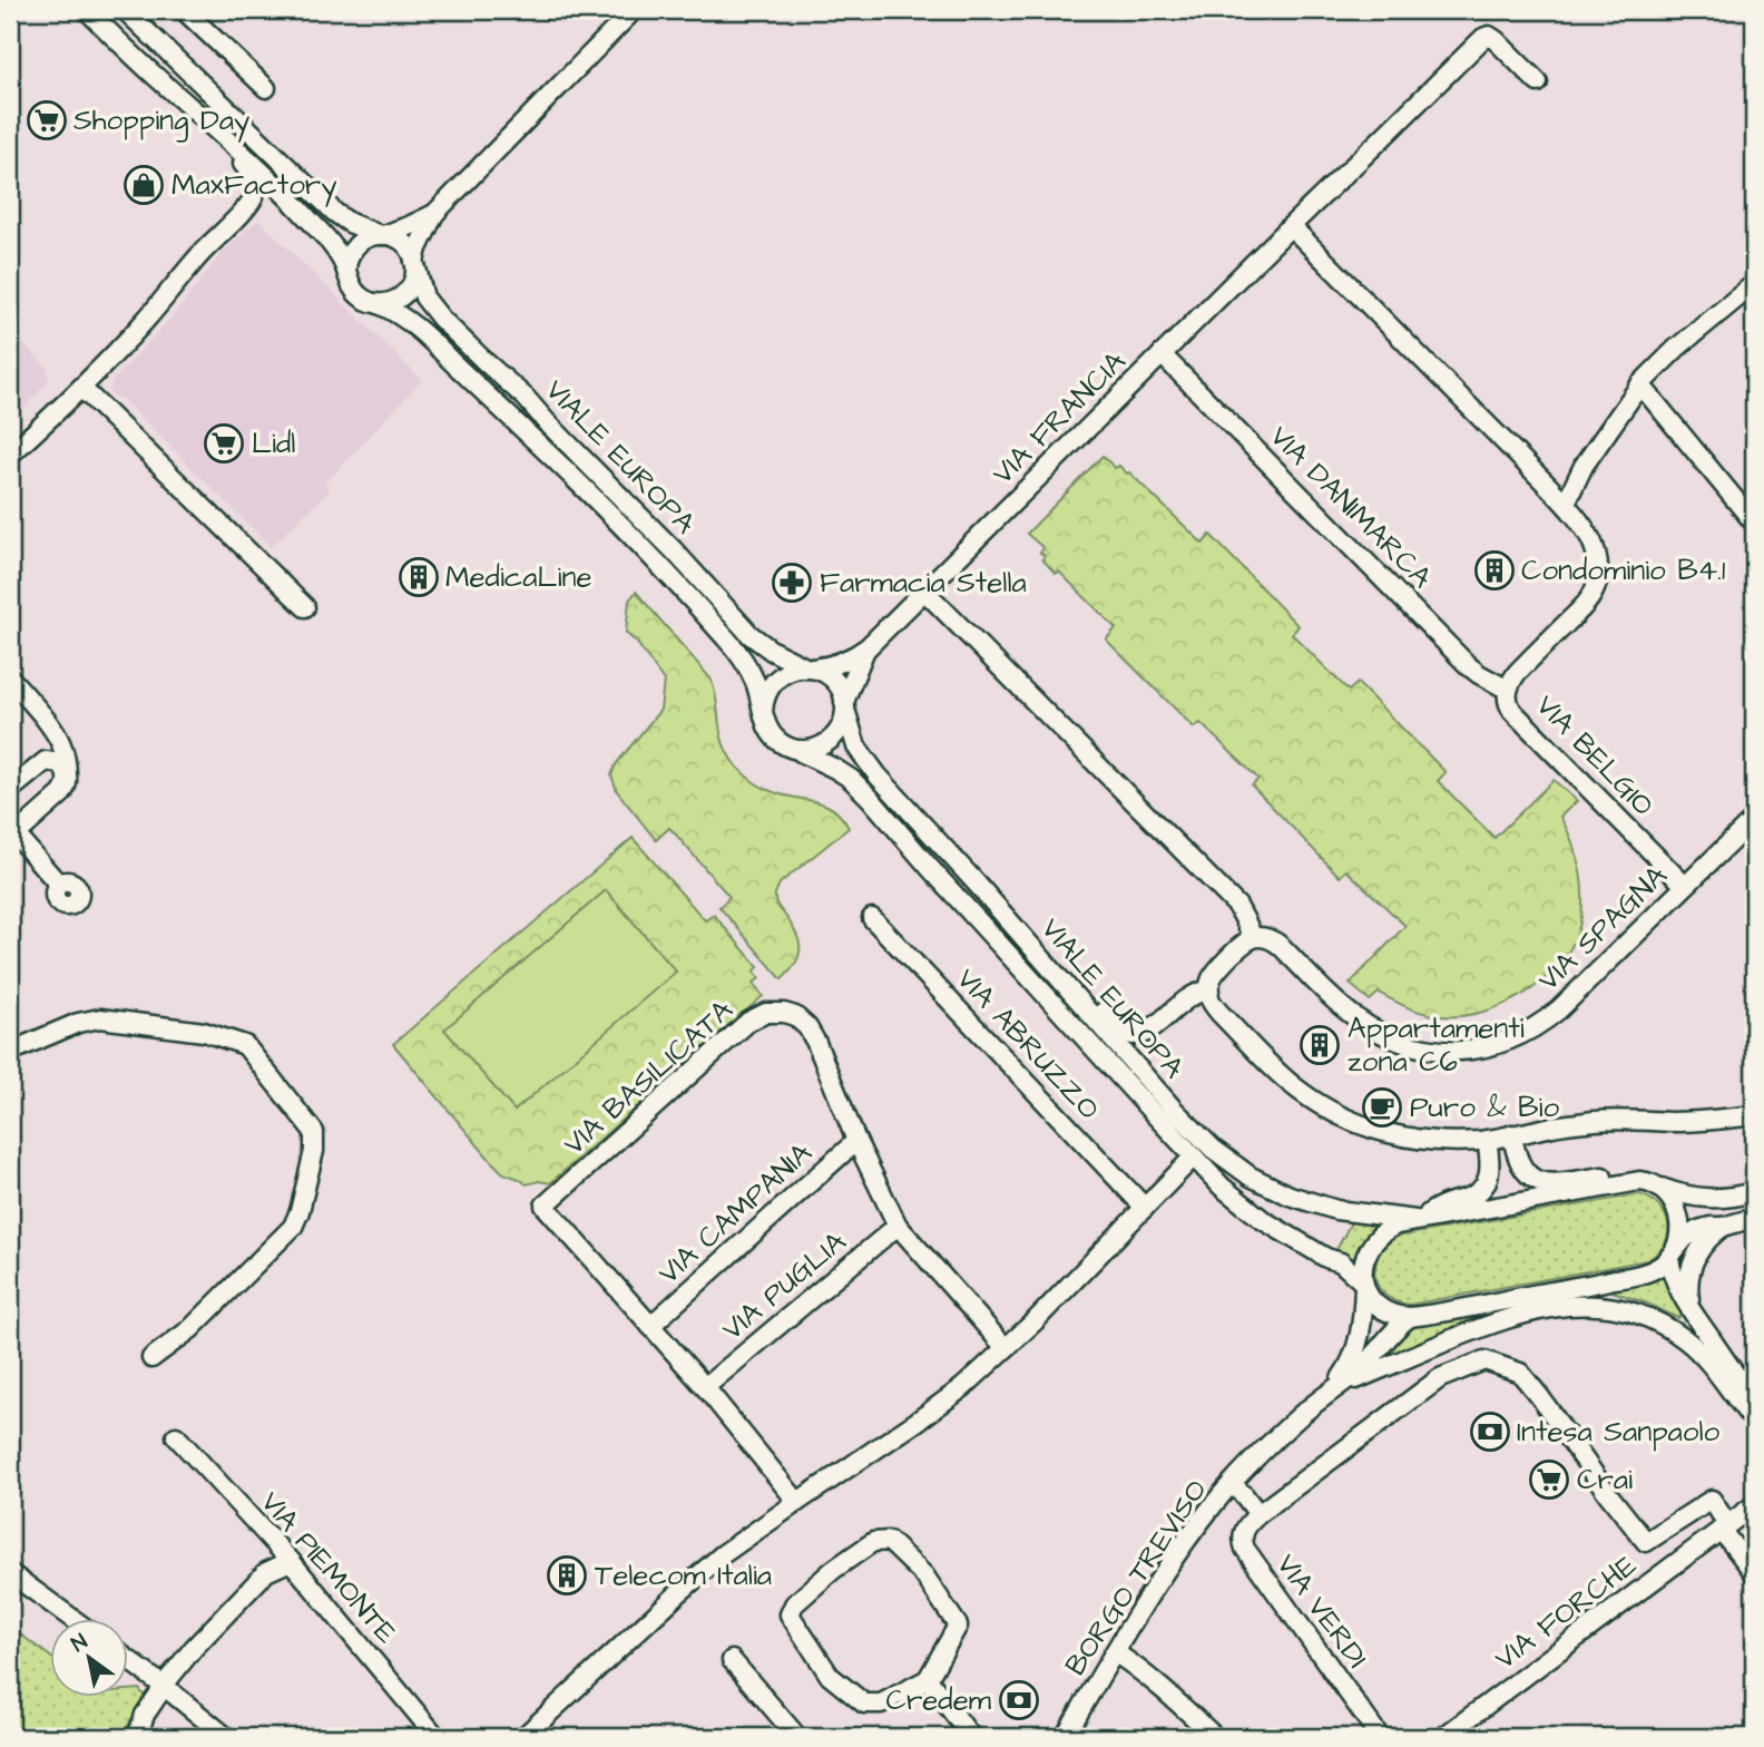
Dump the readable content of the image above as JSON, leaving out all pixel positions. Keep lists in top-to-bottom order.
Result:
{
  "streets": {
    "street": [
      "VIA FRANCIA",
      "VIALE EUROPA",
      "VIA DANIMARCA",
      "VIA BELGIO",
      "VIA SPAGNA",
      "VIA ABRUZZO",
      "VIA BASILICATA",
      "VIA CAMPANIA",
      "VIA PUGLIA",
      "VIA PIEMONTE",
      "BORGO TREVISO",
      "VIA VERDI",
      "VIA FORCHE"
    ]
  },
  "crossings": [
    ["VIA FRANCIA", "VIALE EUROPA"],
    ["VIA FRANCIA", "VIA DANIMARCA"],
    ["VIALE EUROPA", "BORGO TREVISO"],
    ["VIA DANIMARCA", "VIA BELGIO"],
    ["VIA BELGIO", "VIA SPAGNA"],
    ["VIA BASILICATA", "VIA CAMPANIA"]
  ],
  "places": {
    "supermarket": ["Shopping Day", "Lidl", "Crai"],
    "shop": ["MaxFactory"],
    "building": [
      "Condominio B4.1",
      "MedicaLine",
      "Appartamenti zona C6",
      "Telecom Italia"
    ],
    "pharmacy": ["Farmacia Stella"],
    "cafe": ["Puro & Bio"],
    "bank": ["Intesa Sanpaolo", "Credem"]
  },
  "north": "top left"
}
